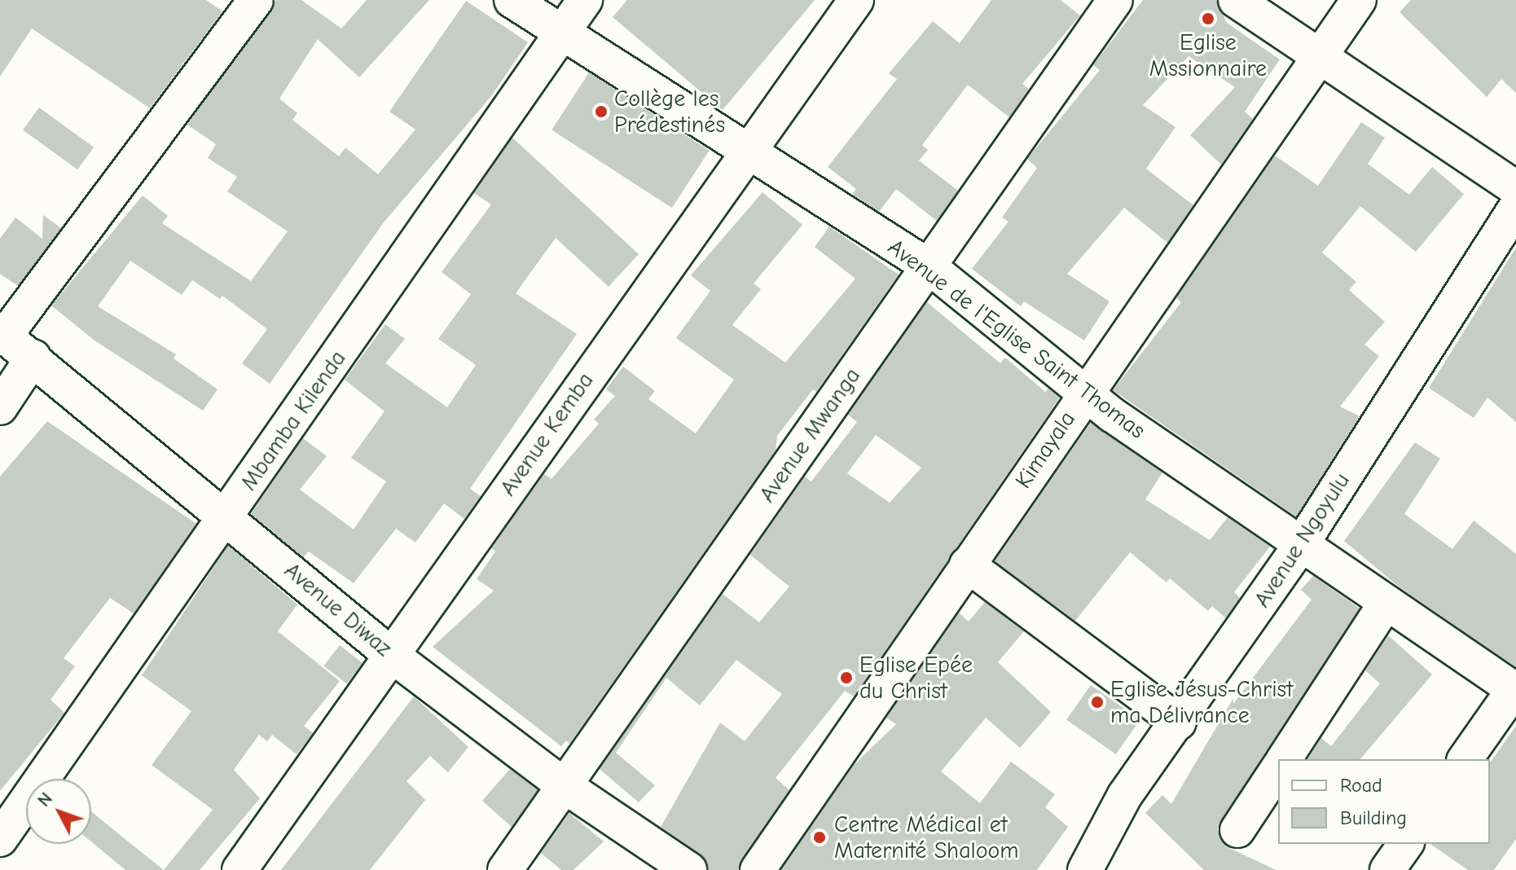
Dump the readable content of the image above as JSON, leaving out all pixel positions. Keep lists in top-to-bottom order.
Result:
{
  "streets": {
    "street": [
      "Avenue de l'Eglise Saint Thomas",
      "Mbamba Kilenda",
      "Avenue Kemba",
      "Avenue Mwanga",
      "Kimayala",
      "Avenue Ngoyulu",
      "Avenue Diwaz"
    ]
  },
  "crossings": [
    ["Avenue de l'Eglise Saint Thomas", "Mbamba Kilenda"],
    ["Avenue de l'Eglise Saint Thomas", "Avenue Kemba"],
    ["Avenue de l'Eglise Saint Thomas", "Avenue Mwanga"],
    ["Avenue de l'Eglise Saint Thomas", "Kimayala"],
    ["Avenue de l'Eglise Saint Thomas", "Avenue Ngoyulu"],
    ["Mbamba Kilenda", "Avenue Diwaz"],
    ["Avenue Kemba", "Avenue Diwaz"],
    ["Avenue Mwanga", "Avenue Diwaz"]
  ],
  "places": [
    "Eglise Mssionnaire",
    "Collège les Prédestinés",
    "Eglise Epée du Christ",
    "Eglise Jésus-Christ ma Délivrance",
    "Centre Médical et Maternité Shaloom"
  ],
  "legend": ["Road", "Building"],
  "north": "top left"
}
